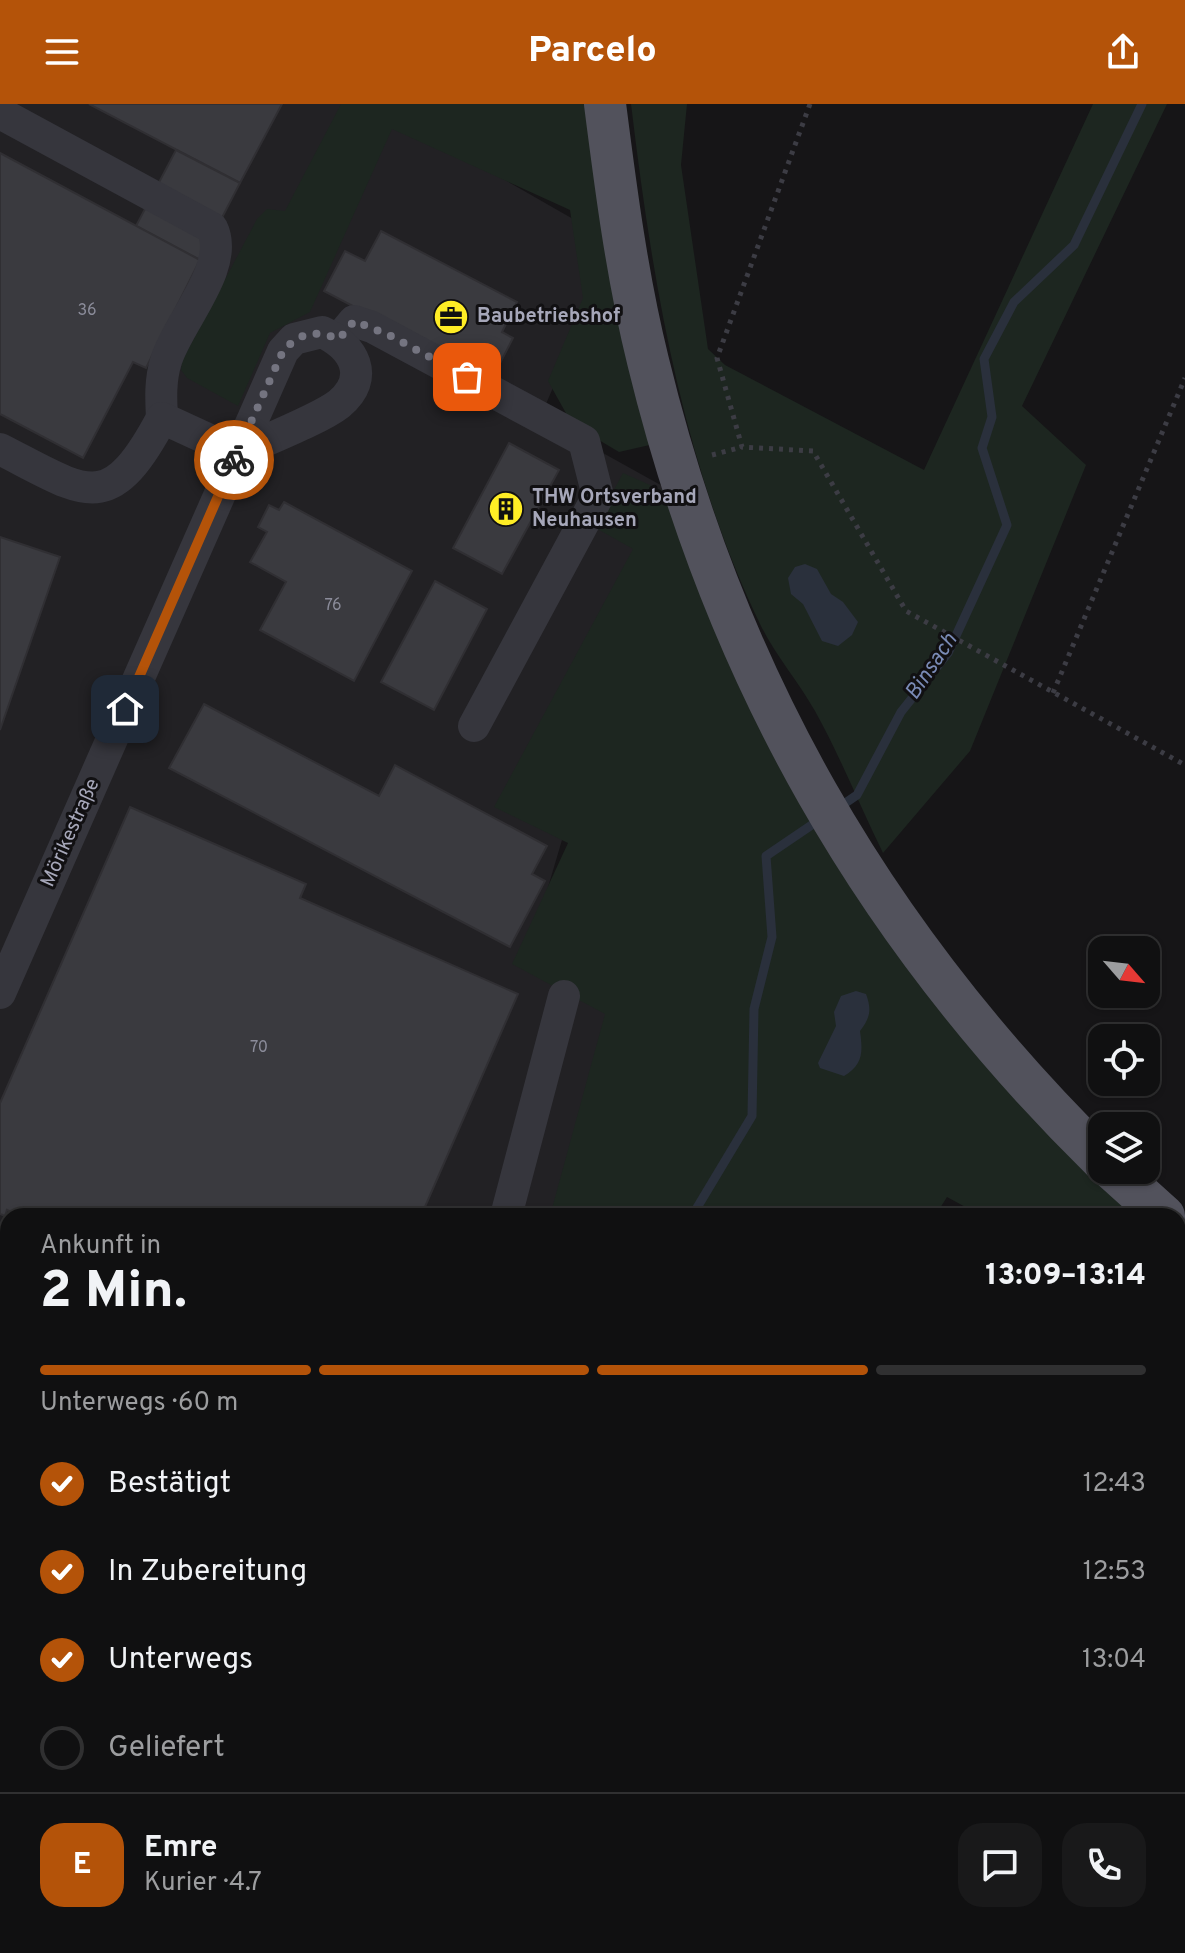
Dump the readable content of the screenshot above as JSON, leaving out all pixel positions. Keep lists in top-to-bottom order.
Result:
{
  "streets": {
    "street": ["Mörikestraße"]
  },
  "water": ["Binsach"],
  "places": {
    "office": ["Baubetriebshof"],
    "building": ["THW Ortsverband Neuhausen"]
  },
  "house_numbers": ["36", "76", "70"],
  "north": "bottom right",
  "page": {
    "header": "Parcelo",
    "heading": ["2 Min.", "Ankunft in", "13:09–13:14"],
    "panel": ["Emre", "Kurier · 4.7"],
    "bar": "Unterwegs · 60 m",
    "list": [
      ["Bestätigt", "12:43"],
      ["In Zubereitung", "12:53"],
      ["Unterwegs", "13:04"],
      "Geliefert"
    ],
    "round": "E"
  }
}
